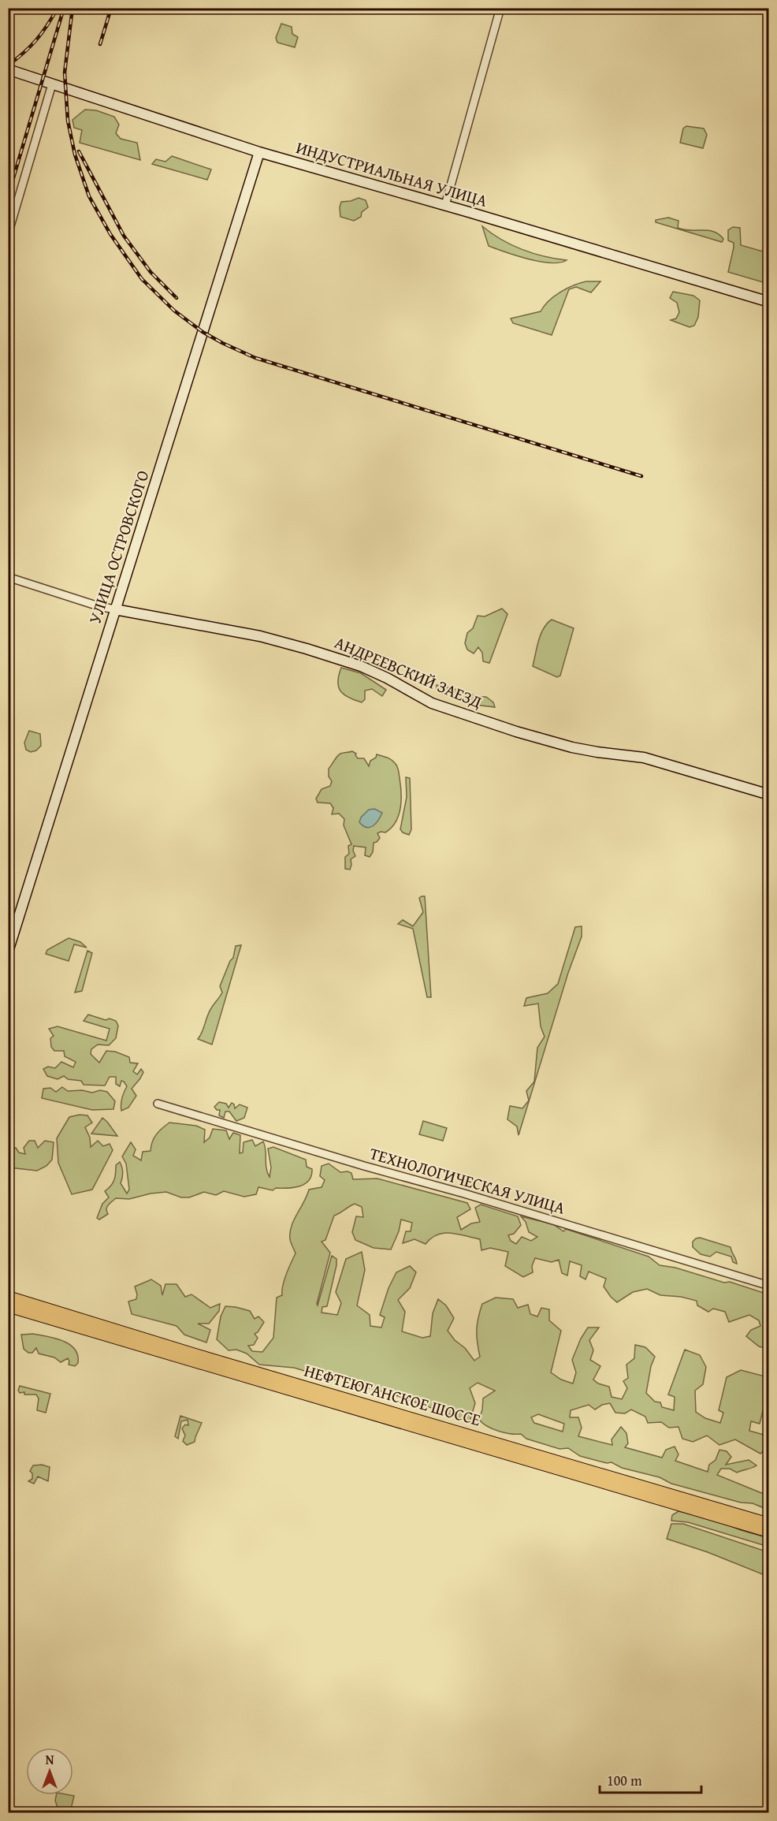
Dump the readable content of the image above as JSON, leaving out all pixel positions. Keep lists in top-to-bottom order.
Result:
{
  "streets": {
    "main road": [
      "ИНДУСТРИАЛЬНАЯ УЛИЦА",
      "УЛИЦА ОСТРОВСКОГО",
      "АНДРЕЕВСКИЙ ЗАЕЗД",
      "НЕФТЕЮГАНСКОЕ ШОССЕ"
    ],
    "street": ["ТЕХНОЛОГИЧЕСКАЯ УЛИЦА"]
  },
  "crossings": [
    ["ИНДУСТРИАЛЬНАЯ УЛИЦА", "УЛИЦА ОСТРОВСКОГО"],
    ["УЛИЦА ОСТРОВСКОГО", "АНДРЕЕВСКИЙ ЗАЕЗД"]
  ],
  "scale_bar": "100 m",
  "north": "top"
}
